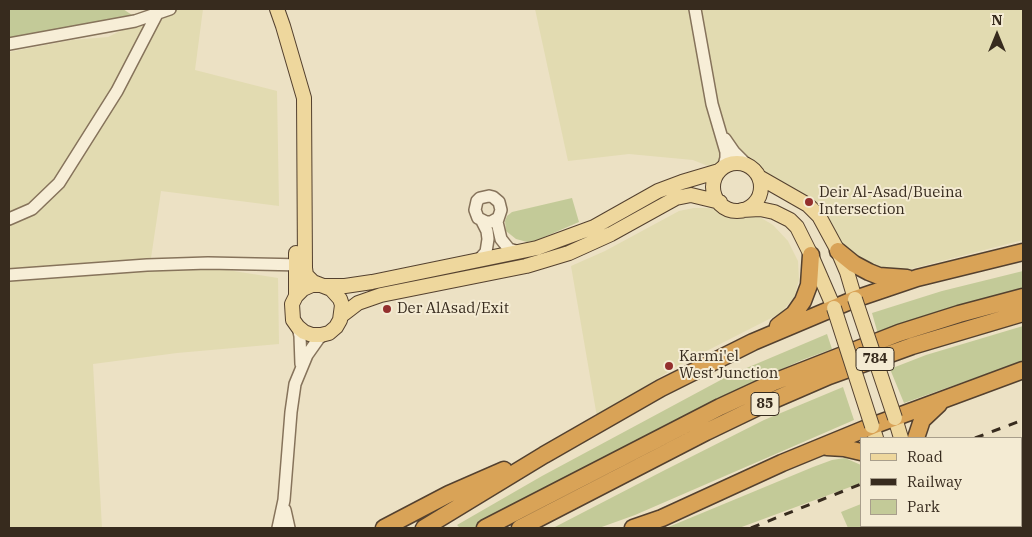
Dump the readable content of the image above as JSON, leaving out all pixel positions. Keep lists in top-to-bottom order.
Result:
{
  "streets": {
    "highway": ["85"],
    "main road": ["784"]
  },
  "places": ["Deir Al-Asad/Bueina Intersection", "Der AlAsad/Exit", "Karmi'el West Junction"],
  "legend": ["Road", "Railway", "Park"],
  "north": "top"
}
